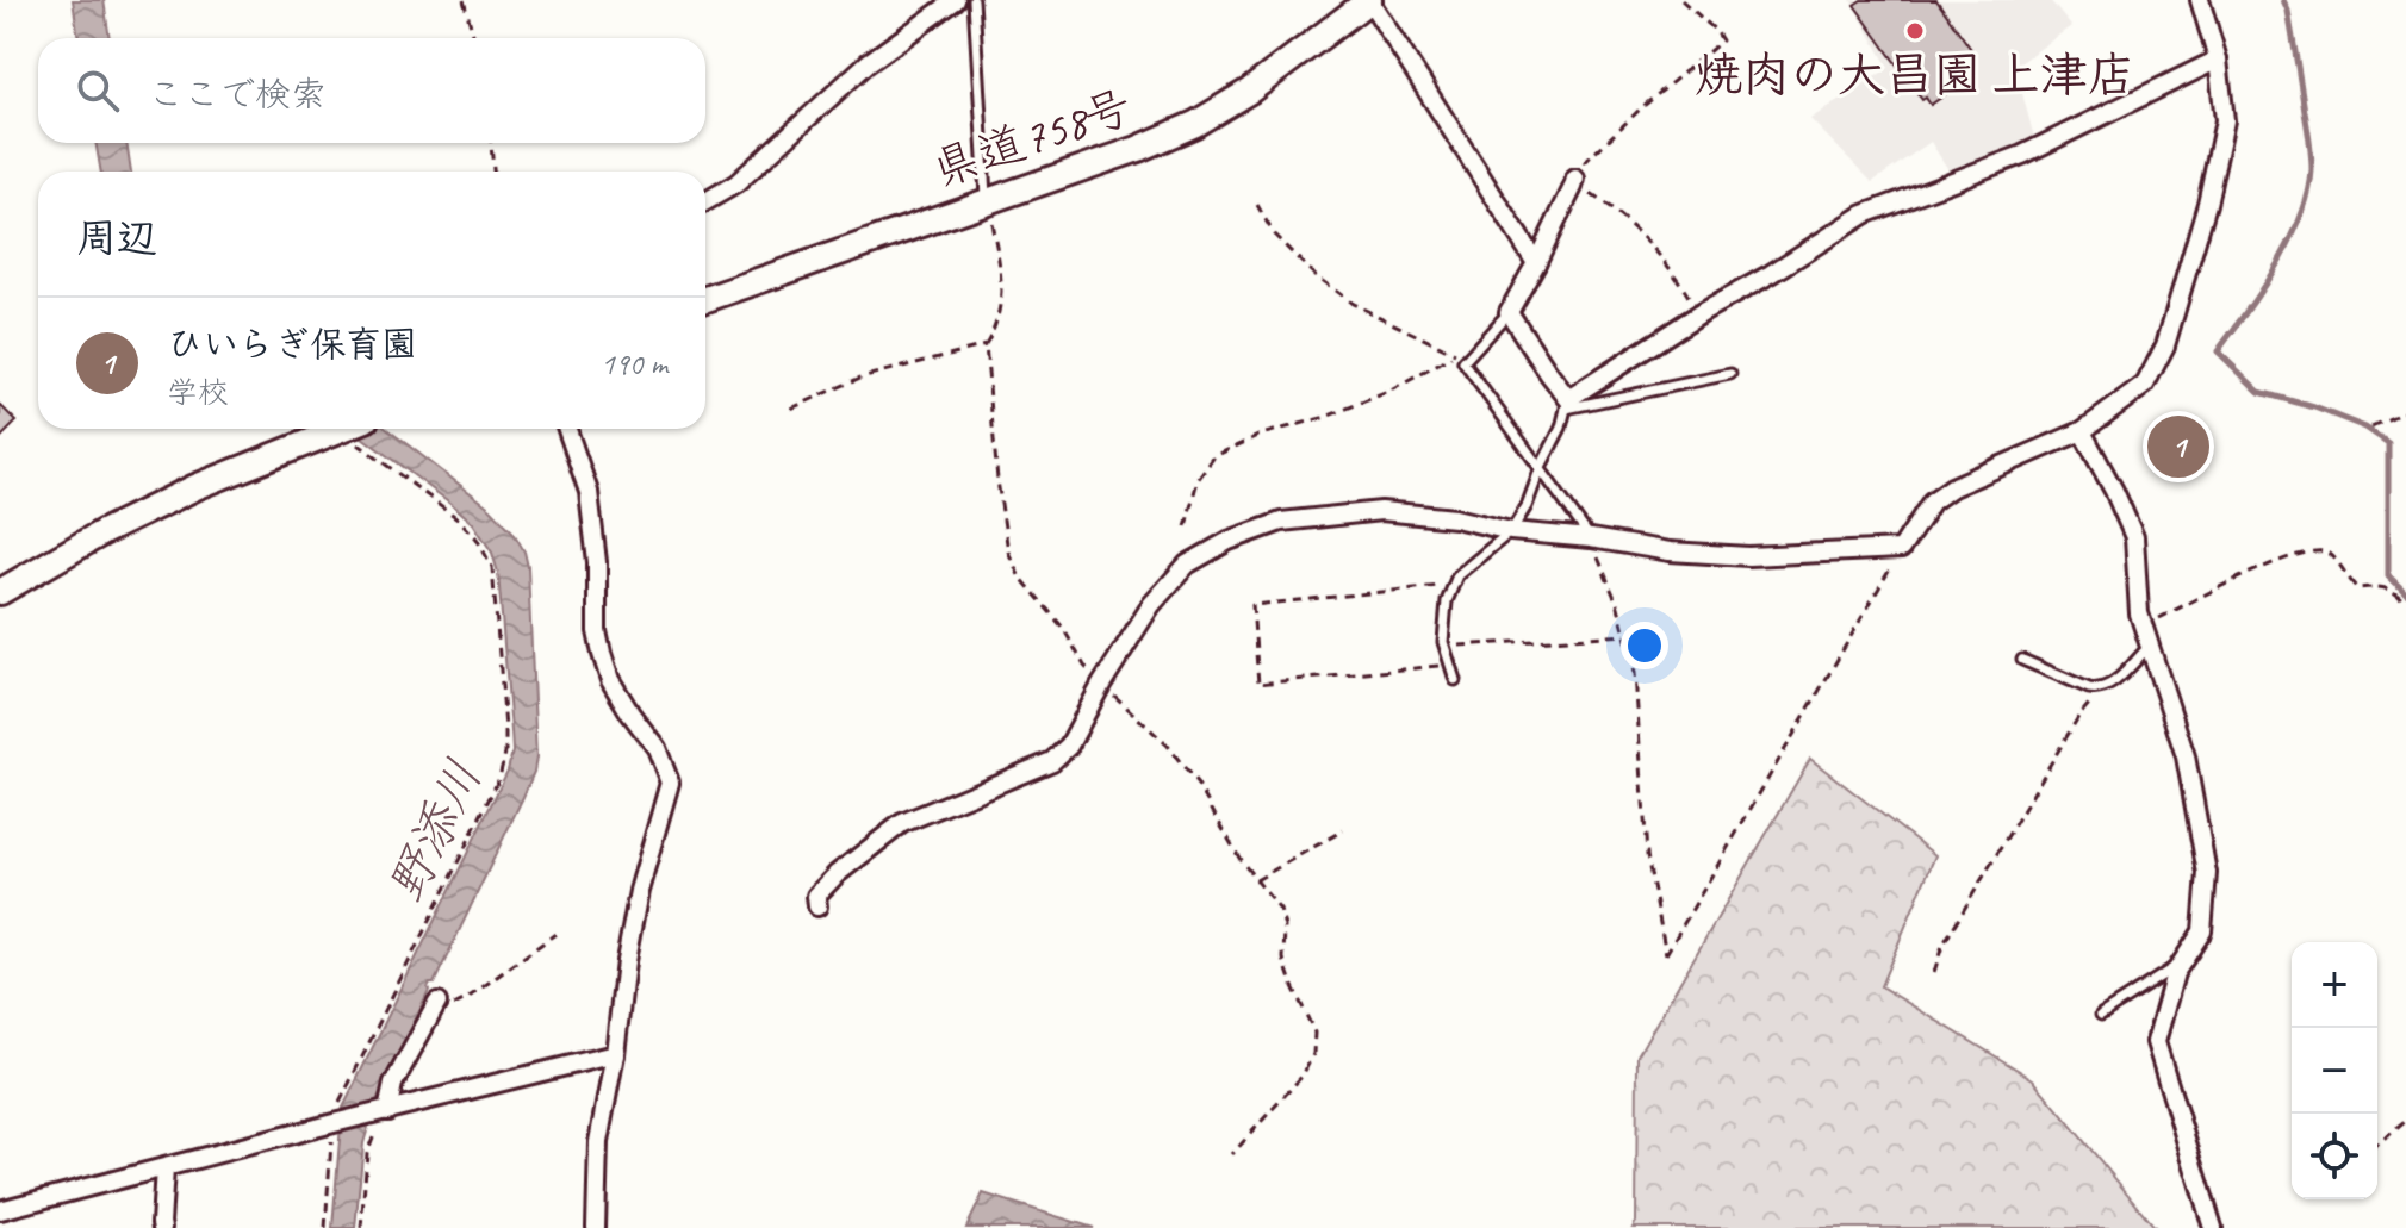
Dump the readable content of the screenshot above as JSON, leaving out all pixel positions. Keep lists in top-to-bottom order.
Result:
{
  "streets": {
    "main road": ["県道758号"]
  },
  "water": ["野添川"],
  "places": ["焼肉の大昌園 上津店"],
  "page": {
    "search": "ここで検索",
    "heading": "周辺",
    "list": [
      {
        "mark": "1",
        "name": "ひいらぎ保育園",
        "note": "学校",
        "value": "190 m"
      }
    ],
    "pins": "1",
    "map_buttons": ["+", "−"]
  }
}
